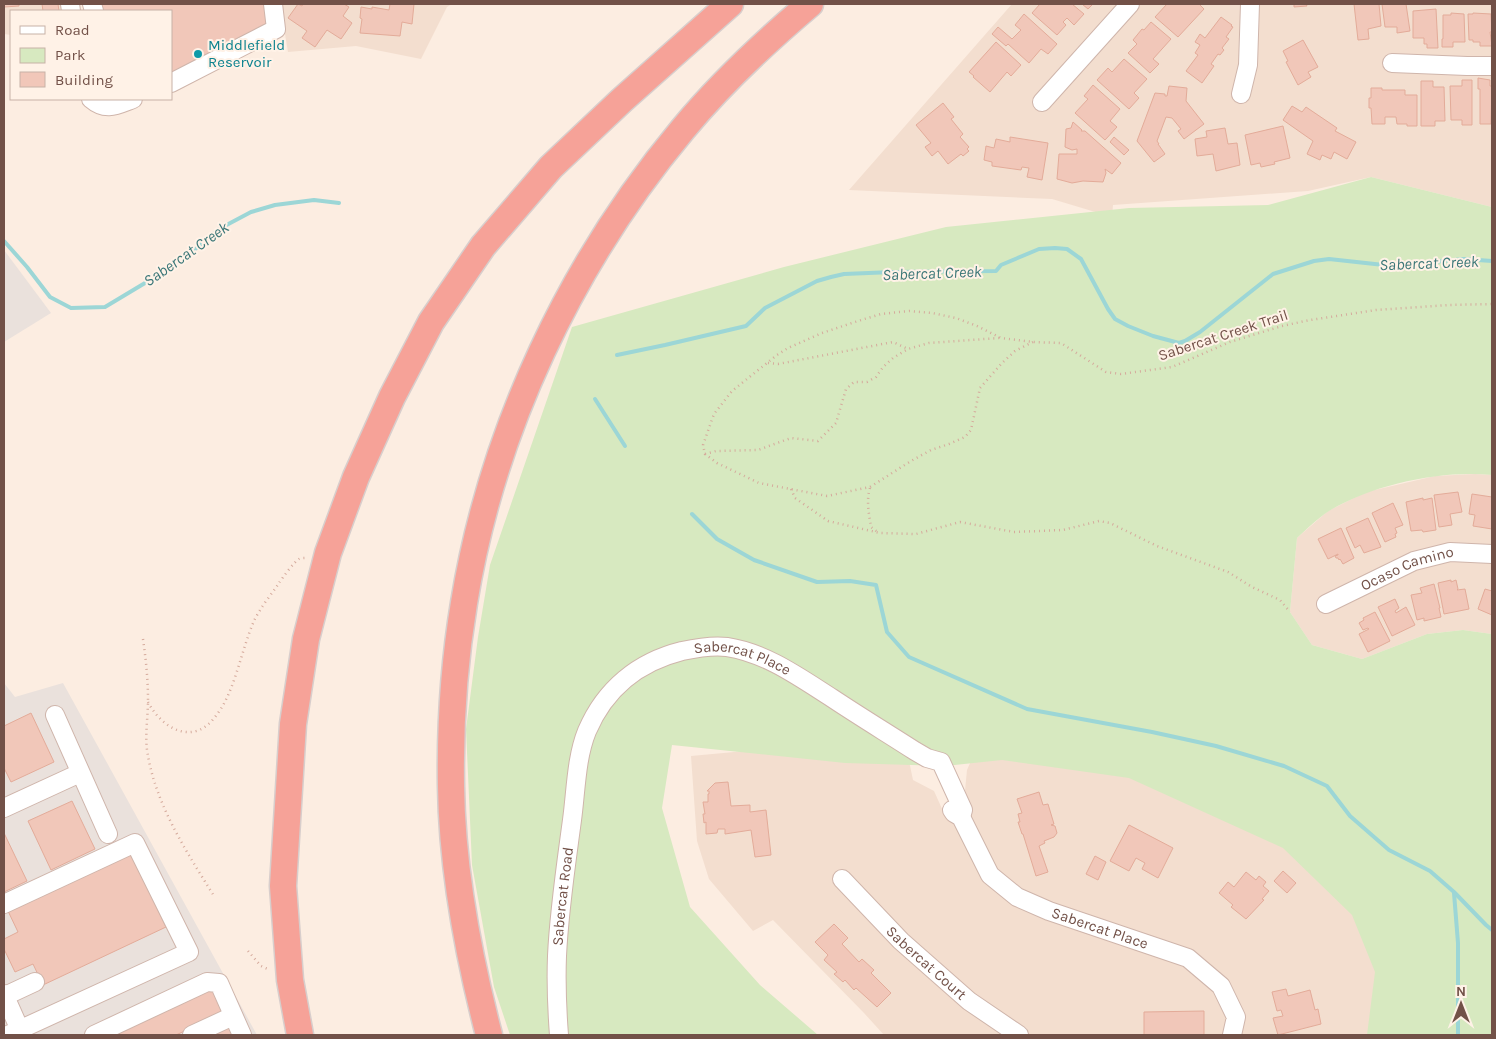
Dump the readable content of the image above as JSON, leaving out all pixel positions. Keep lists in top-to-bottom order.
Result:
{
  "streets": {
    "street": [
      "Ocaso Camino",
      "Sabercat Place",
      "Sabercat Road",
      "Sabercat Court"
    ],
    "path": ["Sabercat Creek Trail"]
  },
  "crossings": [
    ["Sabercat Place", "Sabercat Road"]
  ],
  "water": ["Sabercat Creek"],
  "places": ["Middlefield Reservoir"],
  "legend": ["Road", "Park", "Building"],
  "north": "top"
}
